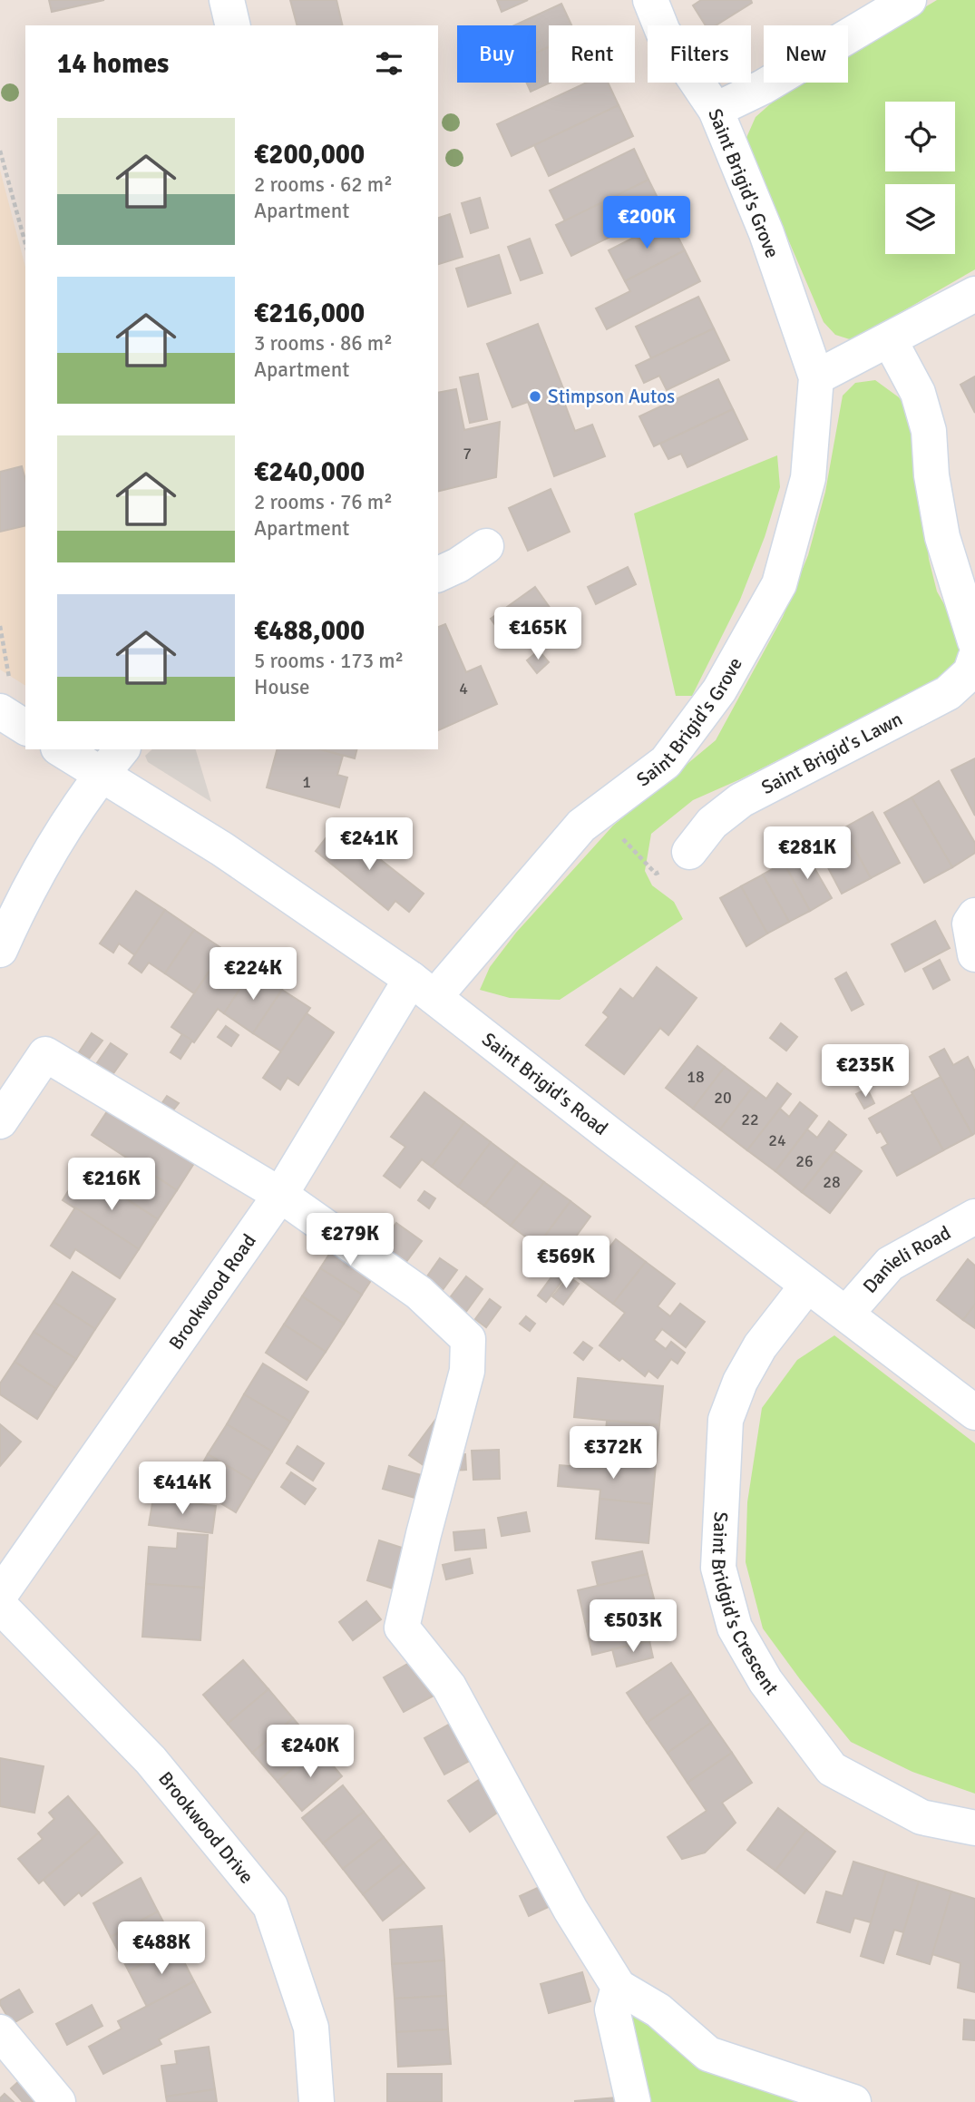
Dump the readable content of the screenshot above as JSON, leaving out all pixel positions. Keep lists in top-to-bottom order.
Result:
{
  "streets": {
    "street": [
      "Saint Brigid's Grove",
      "Saint Brigid's Lawn",
      "Saint Brigid's Road",
      "Danieli Road",
      "Brookwood Road",
      "Saint Bridgid's Crescent",
      "Brookwood Drive"
    ]
  },
  "crossings": [
    ["Saint Brigid's Grove", "Saint Brigid's Road"],
    ["Saint Brigid's Grove", "Brookwood Road"],
    ["Saint Brigid's Road", "Danieli Road"],
    ["Saint Brigid's Road", "Brookwood Road"],
    ["Saint Brigid's Road", "Saint Bridgid's Crescent"]
  ],
  "places": ["Stimpson Autos"],
  "house_numbers": [
    "7",
    "4",
    "1",
    "18",
    "20",
    "22",
    "24",
    "26",
    "28"
  ],
  "page": {
    "chip": [
      "Buy",
      "Rent",
      "Filters",
      "New"
    ],
    "heading": "14 homes",
    "list": [
      {
        "name": "€200,000",
        "note": "2 rooms · 62 m² · Apartment"
      },
      {
        "name": "€216,000",
        "note": "3 rooms · 86 m² · Apartment"
      },
      {
        "name": "€240,000",
        "note": "2 rooms · 76 m² · Apartment"
      },
      {
        "name": "€488,000",
        "note": "5 rooms · 173 m² · House"
      }
    ],
    "price": [
      "€200K",
      "€165K",
      "€241K",
      "€281K",
      "€224K",
      "€235K",
      "€216K",
      "€279K",
      "€569K",
      "€372K",
      "€414K",
      "€503K",
      "€240K",
      "€488K"
    ]
  }
}
